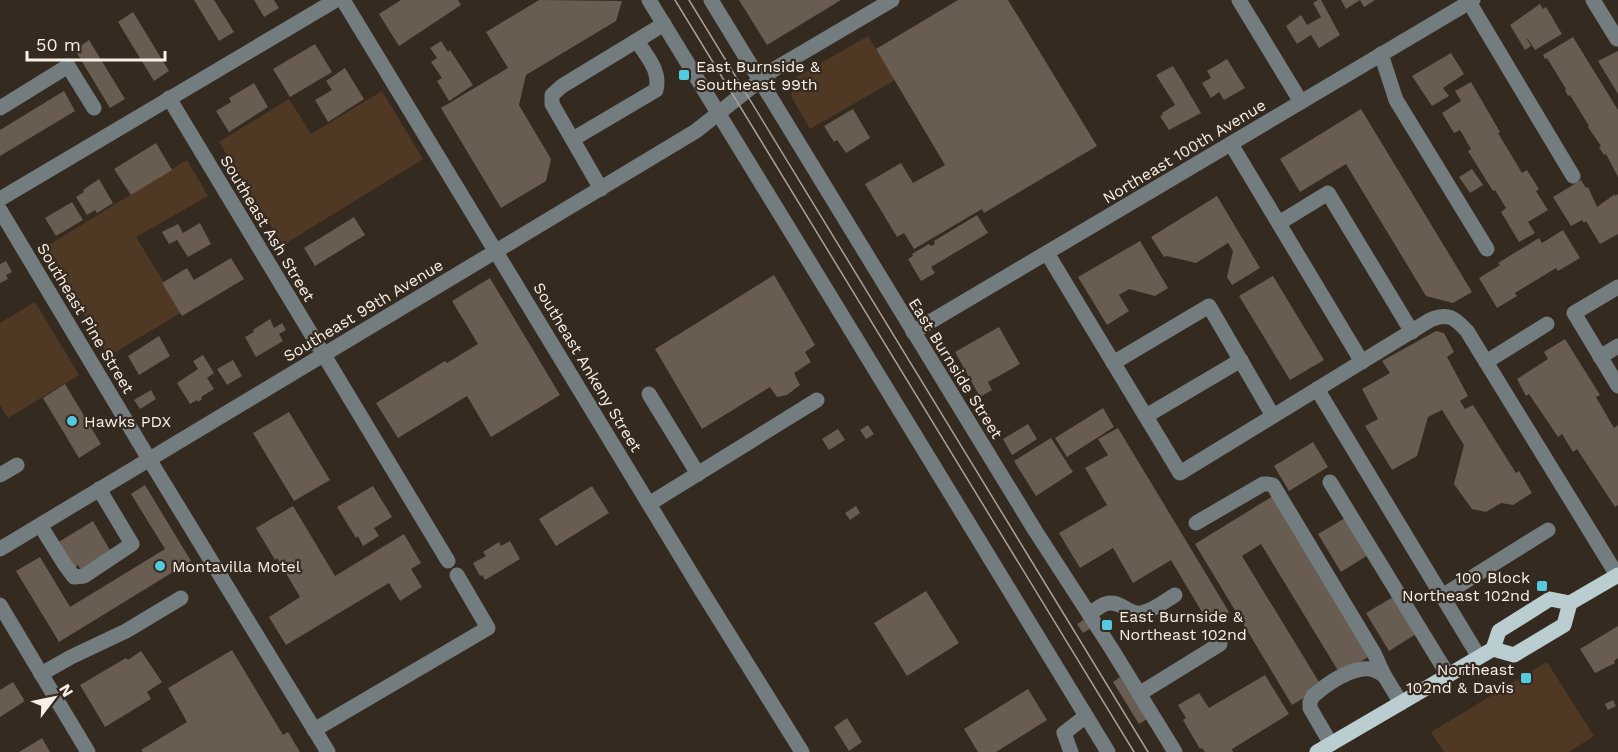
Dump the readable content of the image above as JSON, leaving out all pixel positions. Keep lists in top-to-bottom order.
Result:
{
  "streets": {
    "street": [
      "Northeast 100th Avenue",
      "Southeast Ash Street",
      "Southeast 99th Avenue",
      "Southeast Pine Street",
      "Southeast Ankeny Street",
      "East Burnside Street"
    ]
  },
  "crossings": [
    ["Northeast 100th Avenue", "East Burnside Street"],
    ["Southeast Ash Street", "Southeast 99th Avenue"],
    ["Southeast 99th Avenue", "Southeast Pine Street"],
    ["Southeast 99th Avenue", "Southeast Ankeny Street"],
    ["Southeast 99th Avenue", "East Burnside Street"]
  ],
  "places": {
    "transit": [
      "East Burnside & Southeast 99th",
      "100 Block Northeast 102nd",
      "East Burnside & Northeast 102nd",
      "Northeast 102nd & Davis"
    ],
    "other": ["Hawks PDX", "Montavilla Motel"]
  },
  "scale_bar": "50 m",
  "north": "top right"
}
